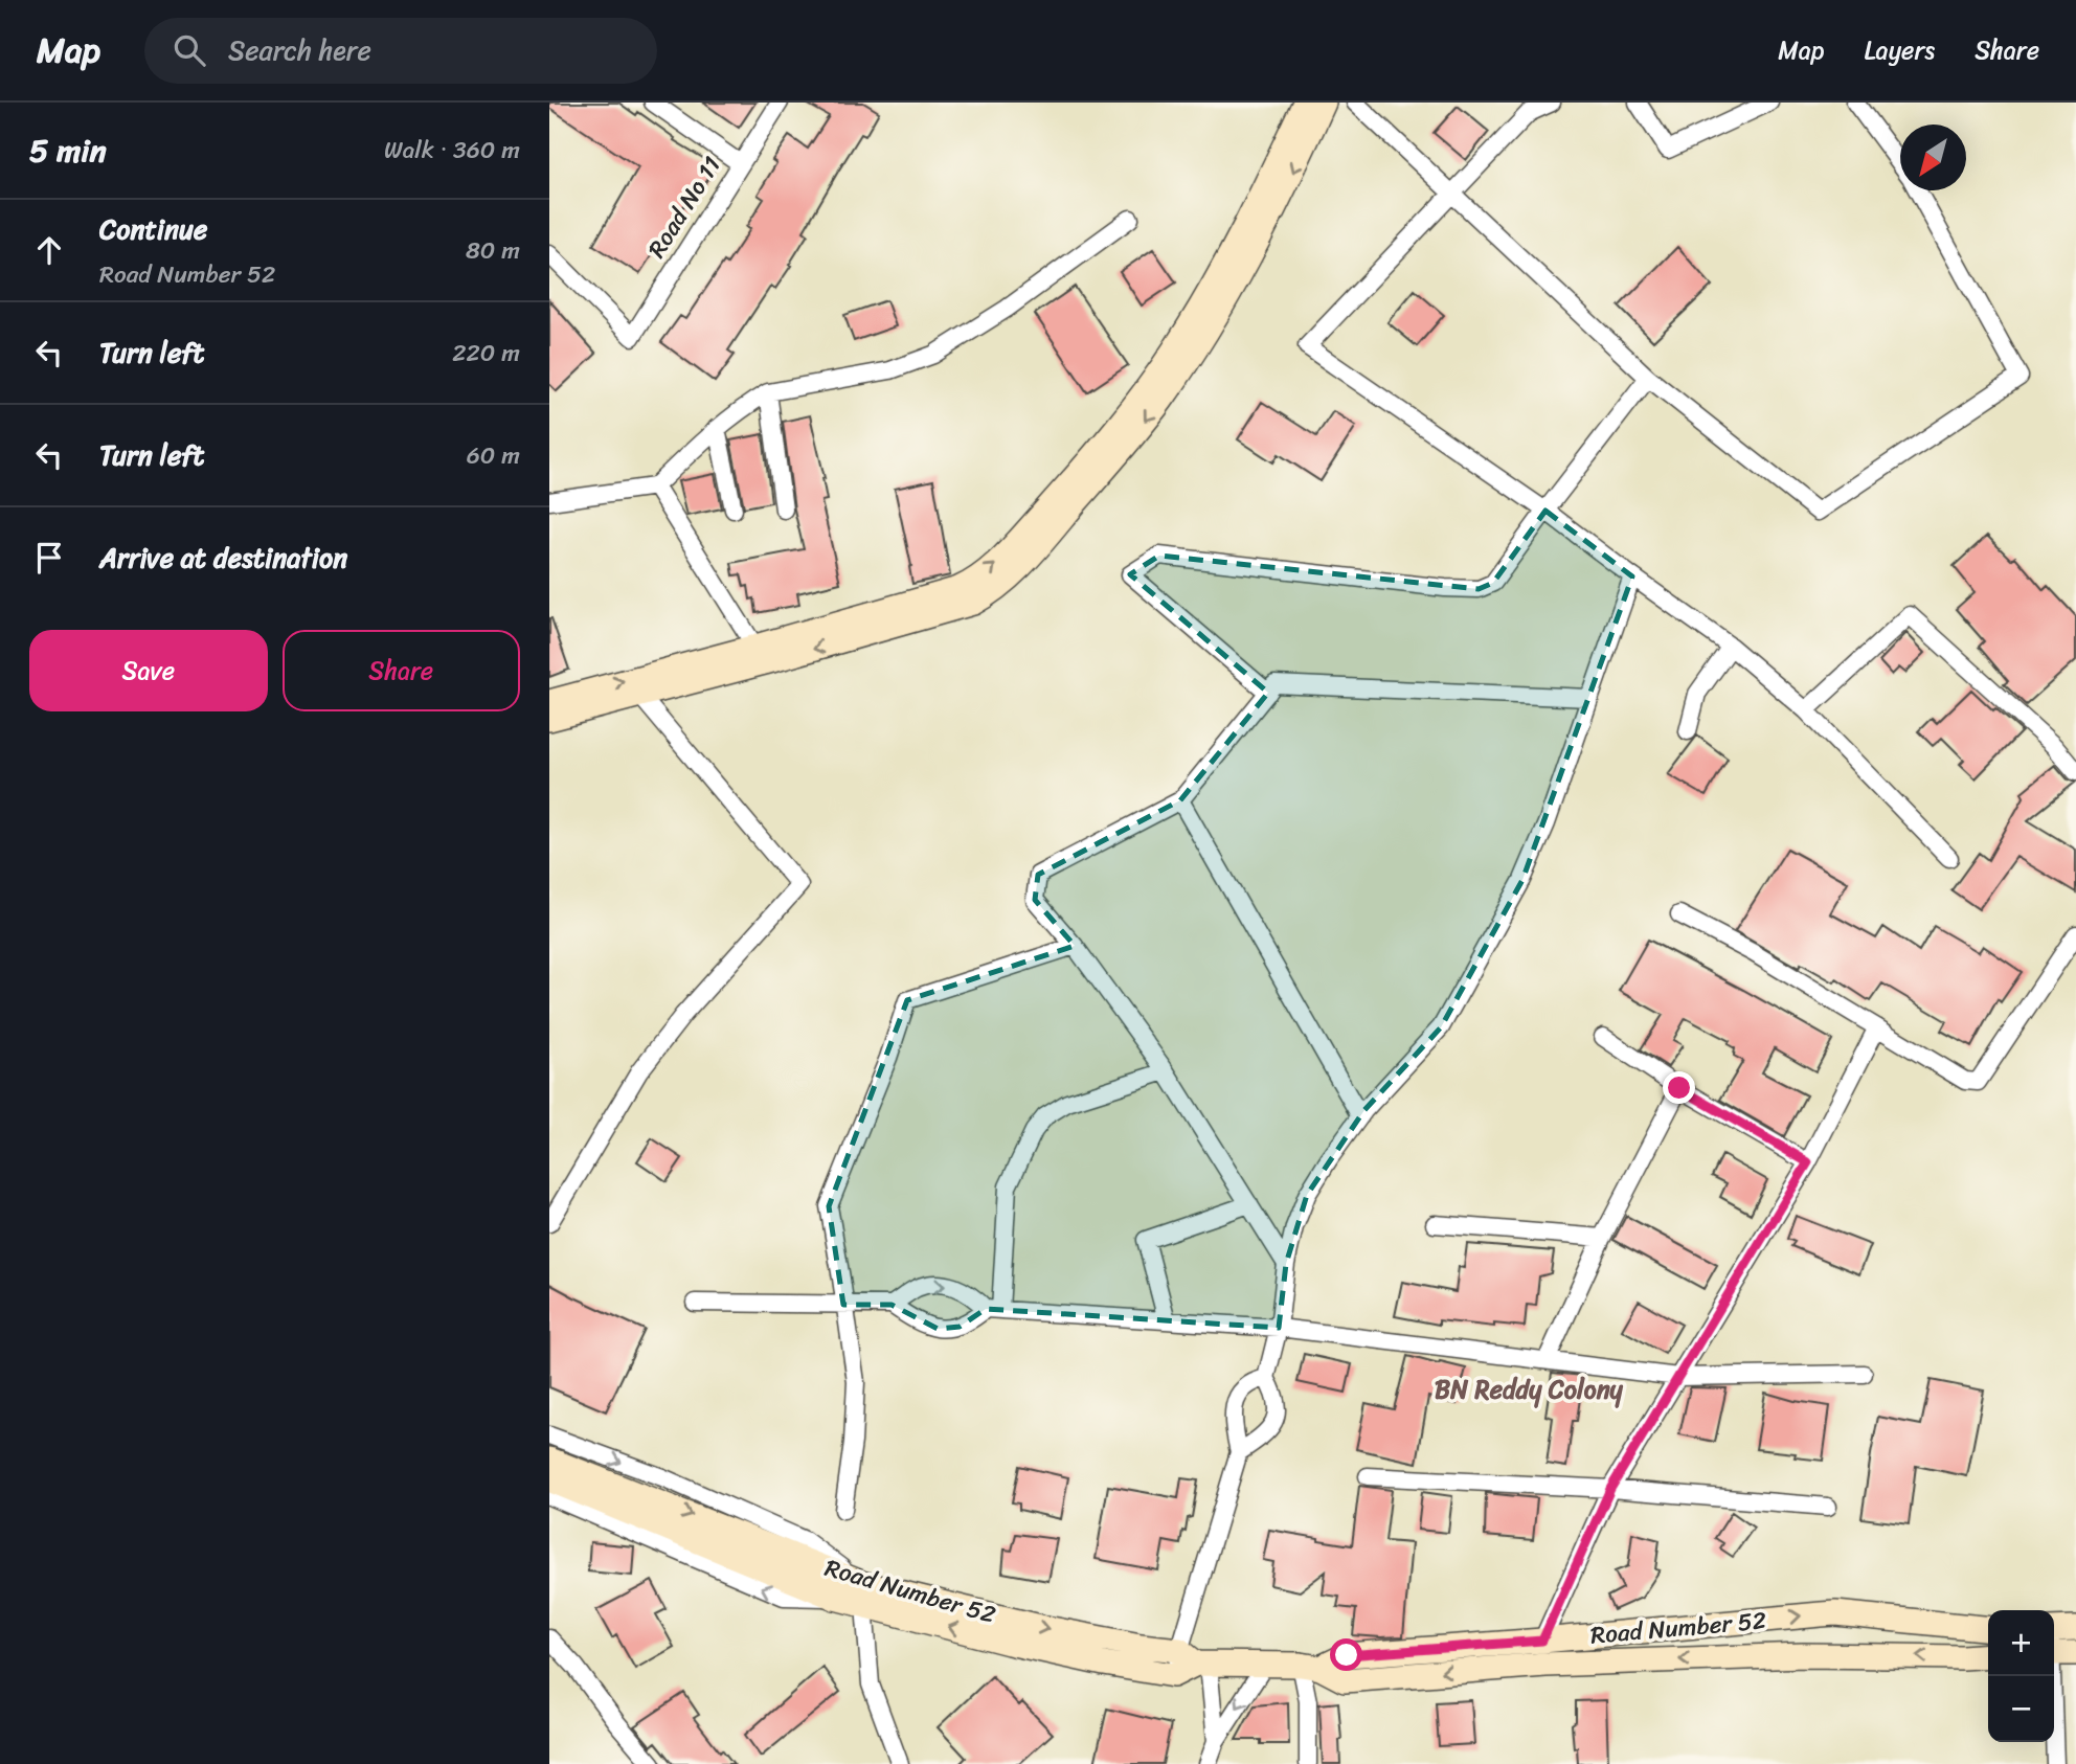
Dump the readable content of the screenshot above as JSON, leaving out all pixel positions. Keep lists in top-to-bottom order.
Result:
{
  "streets": {
    "main road": ["Road Number 52"],
    "street": ["Road No 11"]
  },
  "districts": ["BN Reddy Colony"],
  "north": "bottom left",
  "page": {
    "header": "Map",
    "search": "Search here",
    "nav": ["Map", "Layers", "Share"],
    "heading": ["5 min", "Walk · 360 m"],
    "list": [
      ["Continue", "Road Number 52", "80 m"],
      ["Turn left", "220 m"],
      ["Turn left", "60 m"],
      "Arrive at destination"
    ],
    "buttons": ["Save", "Share"],
    "map_buttons": ["+", "−"]
  }
}
